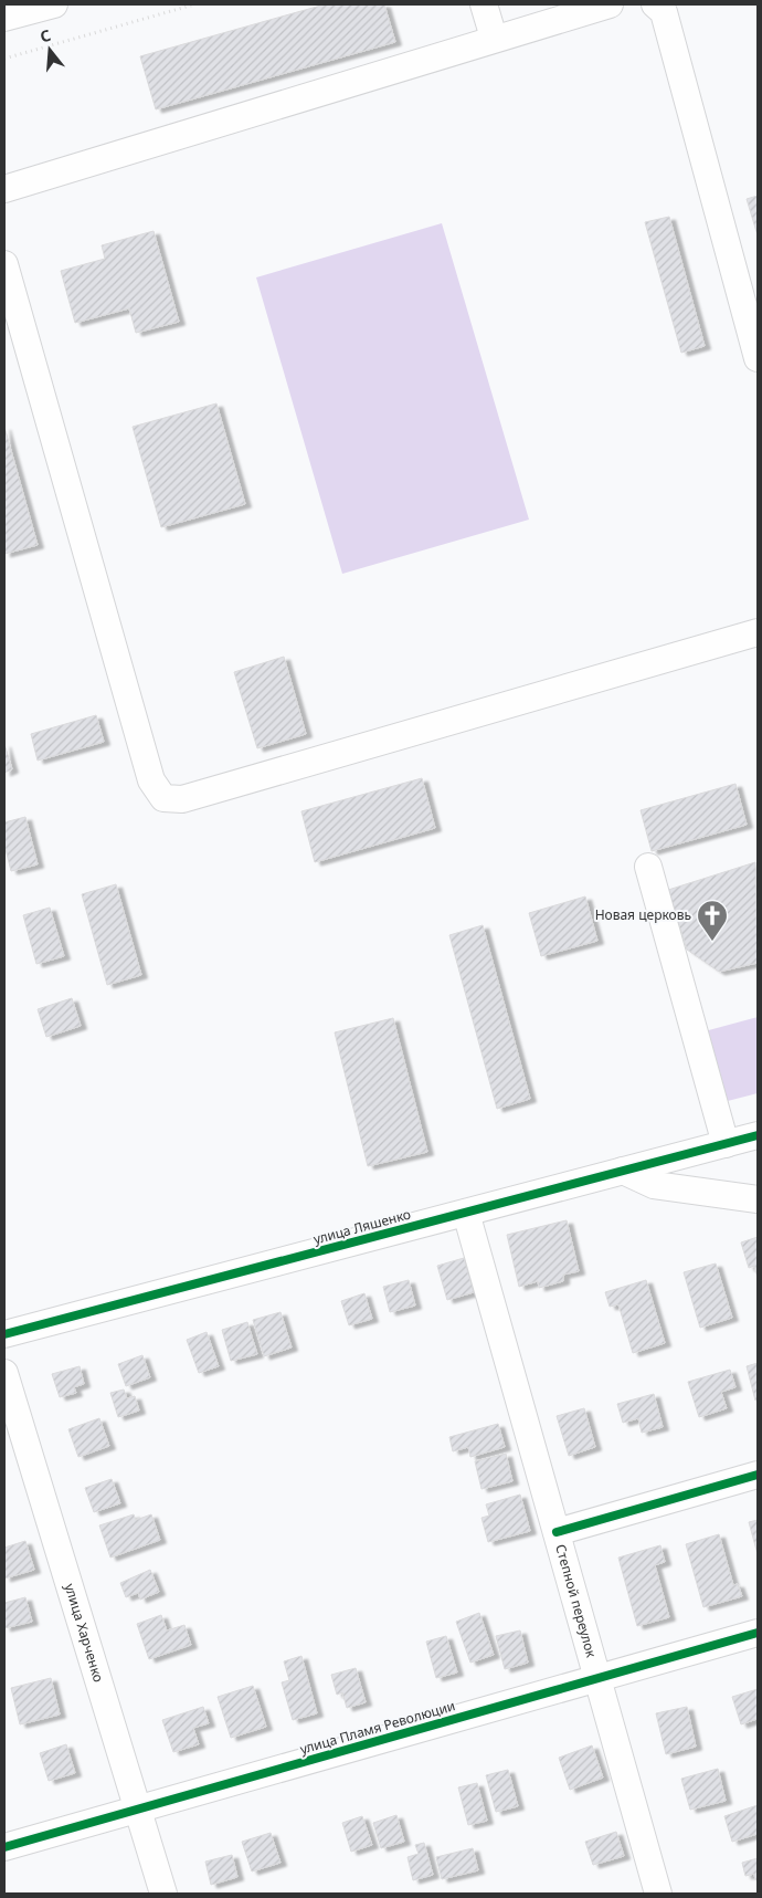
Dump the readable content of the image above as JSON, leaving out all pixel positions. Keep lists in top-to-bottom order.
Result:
{
  "streets": {
    "street": [
      "улица Ляшенко",
      "Степной переулок",
      "улица Харченко",
      "улица Пламя Революции"
    ]
  },
  "crossings": [
    ["улица Ляшенко", "Степной переулок"],
    ["Степной переулок", "улица Пламя Революции"],
    ["улица Харченко", "улица Пламя Революции"]
  ],
  "places": {
    "church": ["Новая церковь"]
  },
  "north": "top"
}
